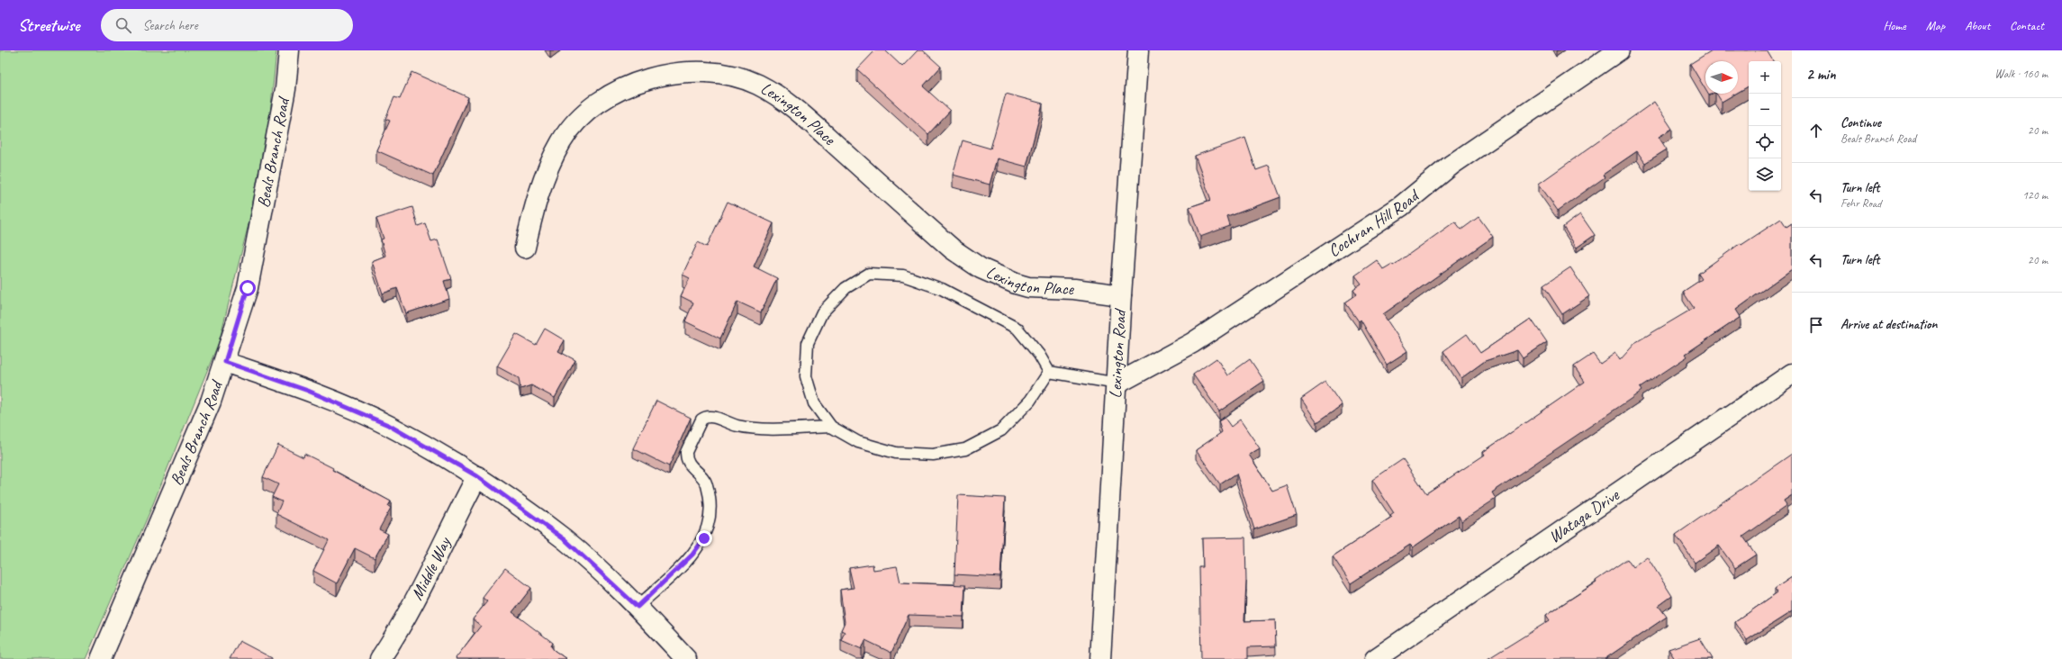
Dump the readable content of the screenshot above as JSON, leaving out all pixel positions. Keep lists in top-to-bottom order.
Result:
{
  "streets": {
    "street": [
      "Lexington Place",
      "Beals Branch Road",
      "Cochran Hill Road",
      "Lexington Road",
      "Wataga Drive",
      "Middle Way"
    ]
  },
  "crossings": [
    ["Lexington Place", "Lexington Road"],
    ["Cochran Hill Road", "Lexington Road"]
  ],
  "north": "right",
  "page": {
    "header": "Streetwise",
    "search": "Search here",
    "nav": [
      "Home",
      "Map",
      "About",
      "Contact"
    ],
    "heading": ["2 min", "Walk · 160 m"],
    "map_buttons": ["+", "−"],
    "list": [
      ["Continue", "Beals Branch Road", "20 m"],
      ["Turn left", "Fehr Road", "120 m"],
      ["Turn left", "20 m"],
      "Arrive at destination"
    ]
  }
}
